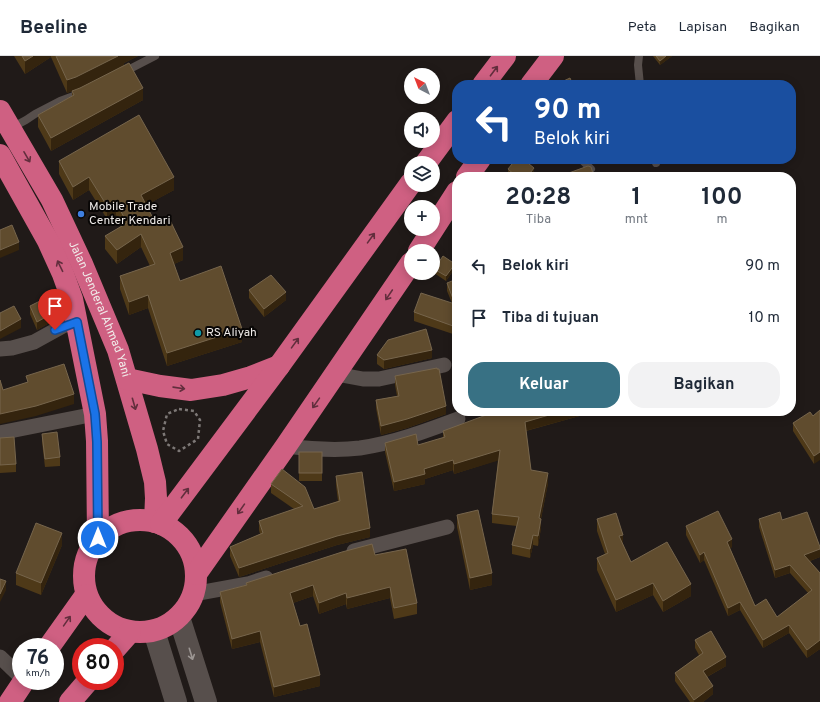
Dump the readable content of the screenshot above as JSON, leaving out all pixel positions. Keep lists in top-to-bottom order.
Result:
{
  "streets": {
    "highway": ["Jalan Jenderal Ahmad Yani"]
  },
  "places": ["Mobile Trade Center Kendari", "RS Aliyah"],
  "north": "top left",
  "page": {
    "header": "Beeline",
    "nav": ["Peta", "Lapisan", "Bagikan"],
    "map_buttons": ["+", "−"],
    "turn": ["90 m", "Belok kiri"],
    "eta": [
      "20:28",
      "Tiba",
      "1",
      "mnt",
      "100",
      "m"
    ],
    "list": [
      {
        "name": "Belok kiri",
        "value": "90 m"
      },
      {
        "name": "Tiba di tujuan",
        "value": "10 m"
      }
    ],
    "buttons": ["Keluar", "Bagikan"],
    "speed": "76 km/h",
    "limit": "80"
  }
}
